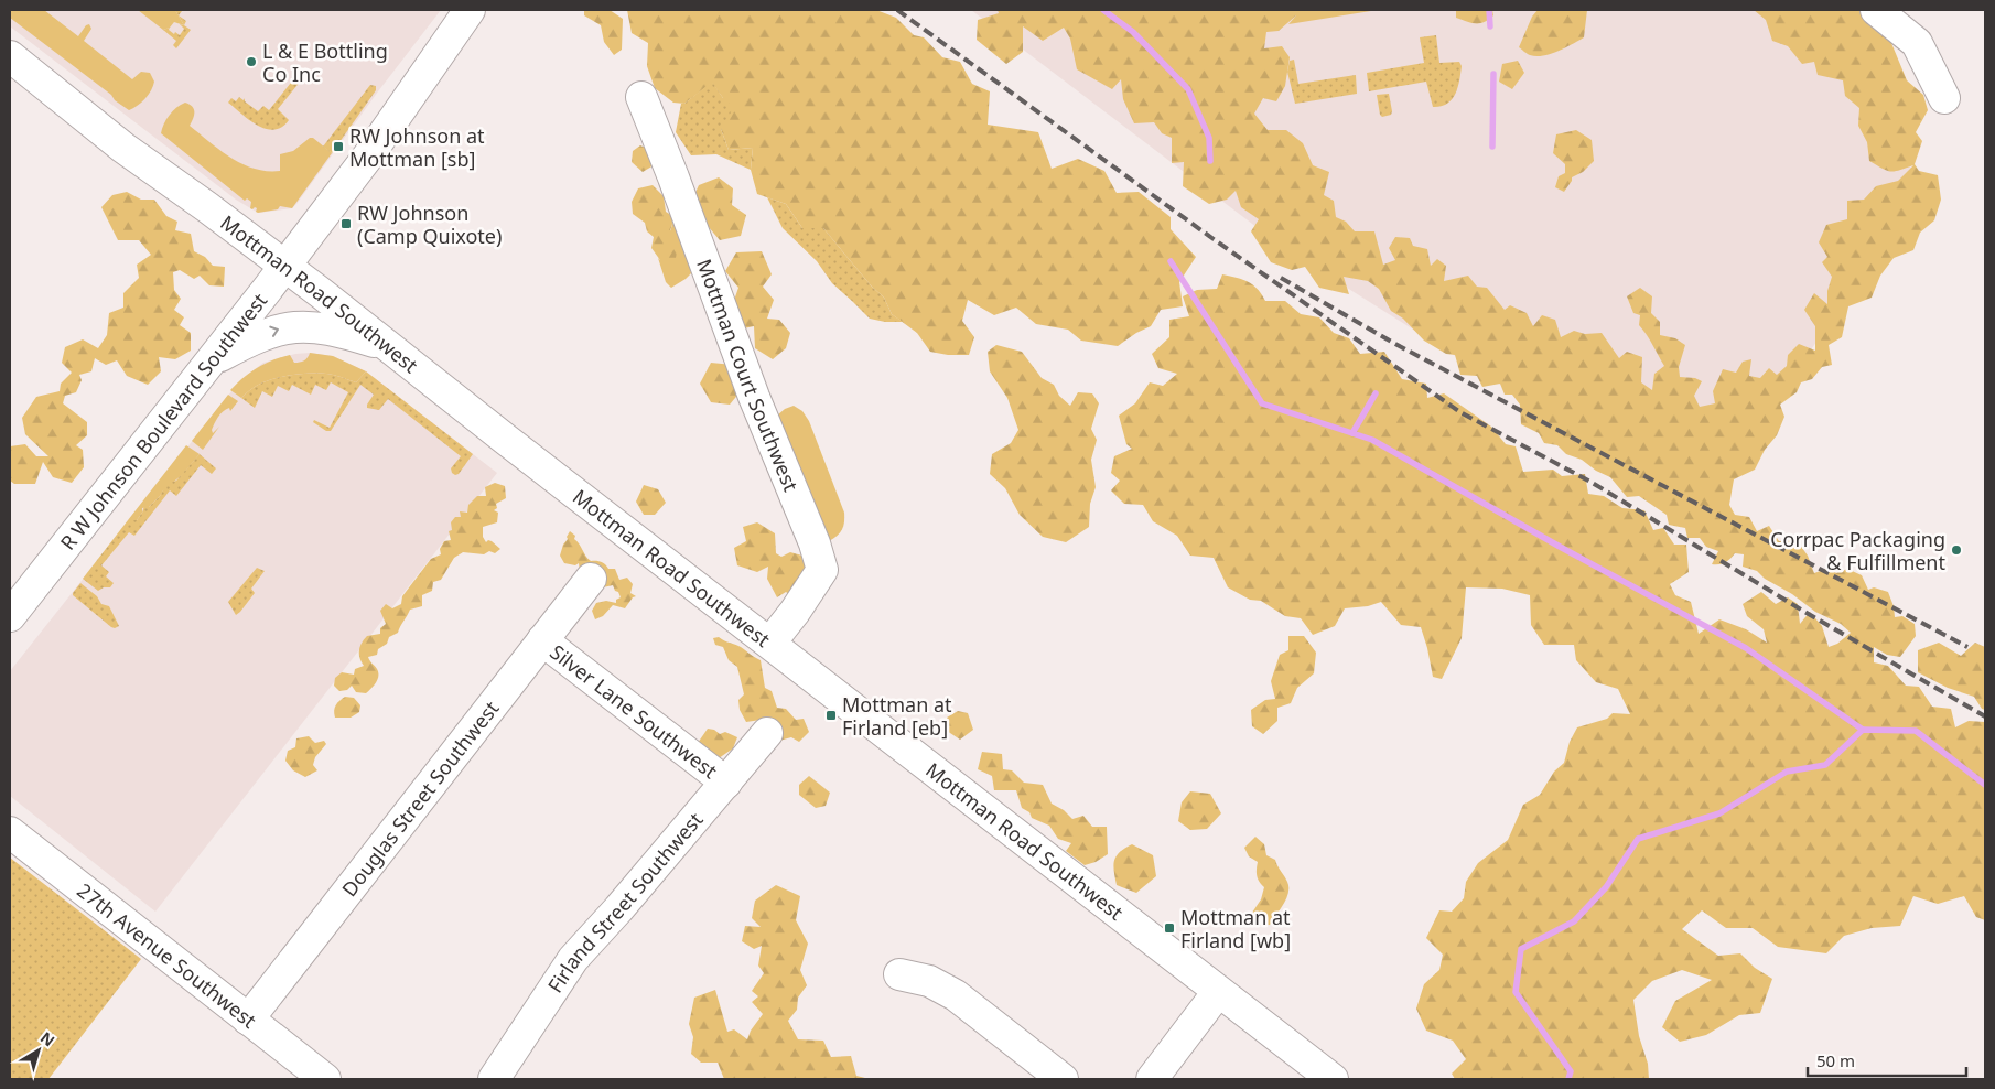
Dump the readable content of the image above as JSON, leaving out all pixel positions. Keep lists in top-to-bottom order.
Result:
{
  "streets": {
    "street": [
      "Mottman Road Southwest",
      "Mottman Court Southwest",
      "R W Johnson Boulevard Southwest",
      "Silver Lane Southwest",
      "Douglas Street Southwest",
      "Firland Street Southwest",
      "27th Avenue Southwest"
    ]
  },
  "crossings": [
    ["Mottman Road Southwest", "Mottman Court Southwest"],
    ["Mottman Road Southwest", "R W Johnson Boulevard Southwest"],
    ["Silver Lane Southwest", "Douglas Street Southwest"],
    ["Silver Lane Southwest", "Firland Street Southwest"],
    ["Douglas Street Southwest", "27th Avenue Southwest"]
  ],
  "places": {
    "other": ["L & E Bottling Co Inc", "Corrpac Packaging & Fulfillment"],
    "transit": [
      "RW Johnson at Mottman [sb]",
      "RW Johnson (Camp Quixote)",
      "Mottman at Firland [eb]",
      "Mottman at Firland [wb]"
    ]
  },
  "scale_bar": "50 m",
  "north": "top right"
}
